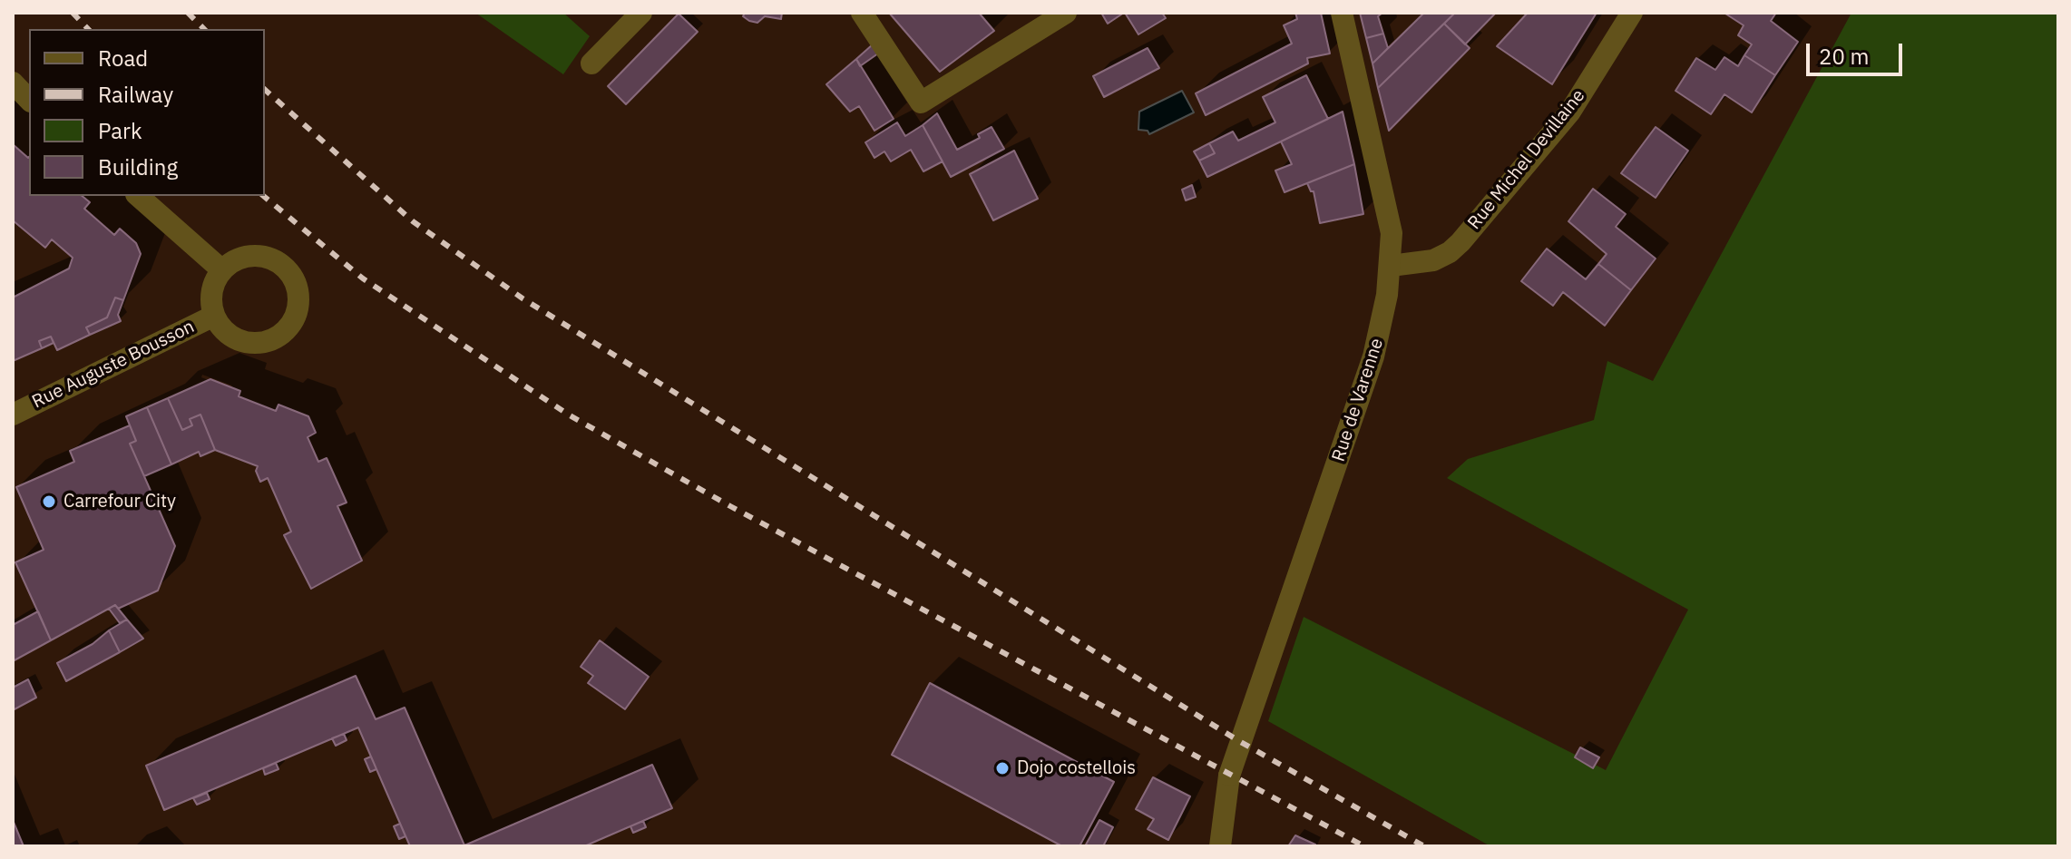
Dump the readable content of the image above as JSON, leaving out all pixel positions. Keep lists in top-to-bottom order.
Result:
{
  "streets": {
    "street": ["Rue Michel Devillaine", "Rue Auguste Bousson", "Rue de Varenne"]
  },
  "crossings": [
    ["Rue Michel Devillaine", "Rue de Varenne"]
  ],
  "places": ["Carrefour City", "Dojo costellois"],
  "legend": [
    "Road",
    "Railway",
    "Park",
    "Building"
  ],
  "scale_bar": "20 m"
}
